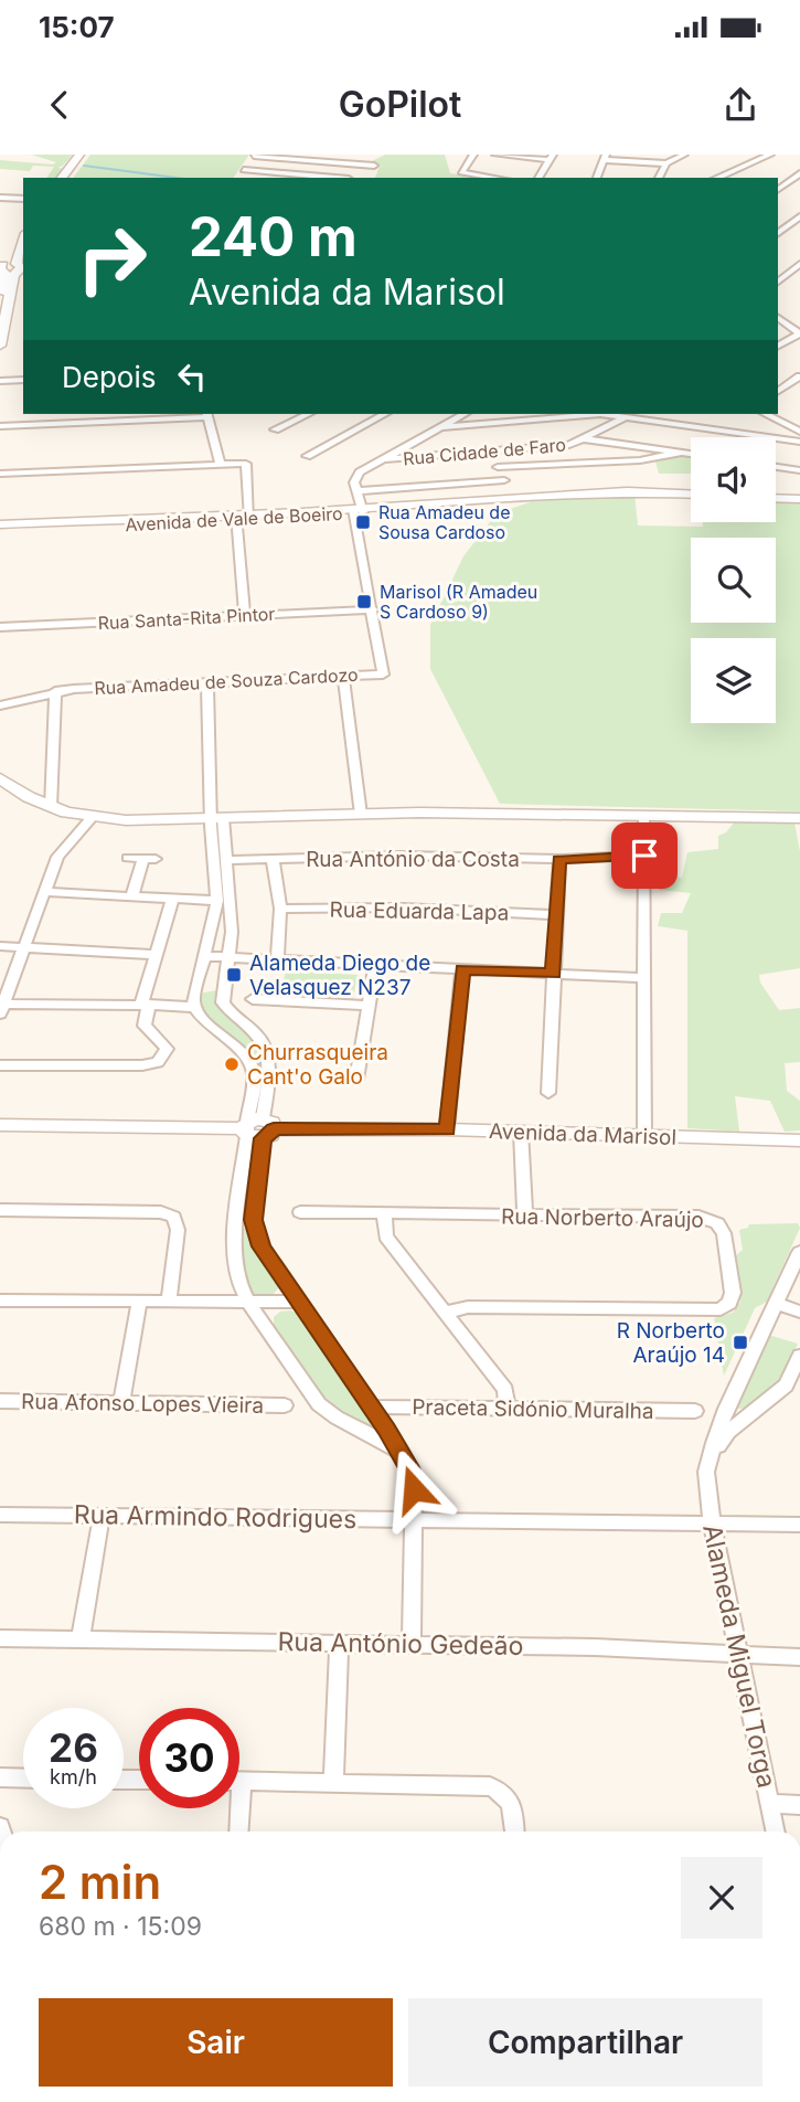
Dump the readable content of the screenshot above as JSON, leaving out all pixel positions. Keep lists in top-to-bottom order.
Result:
{
  "streets": {
    "street": [
      "Rua Cidade de Faro",
      "Avenida de Vale de Boeiro",
      "Rua Santa-Rita Pintor",
      "Rua Amadeu de Souza Cardozo",
      "Rua António da Costa",
      "Rua Eduarda Lapa",
      "Avenida da Marisol",
      "Rua Norberto Araújo",
      "Rua Afonso Lopes Vieira",
      "Praceta Sidónio Muralha",
      "Rua Armindo Rodrigues",
      "Rua António Gedeão",
      "Alameda Miguel Torga"
    ]
  },
  "crossings": [
    ["Avenida de Vale de Boeiro", "Rua Amadeu de Souza Cardozo"],
    ["Rua Santa-Rita Pintor", "Rua Amadeu de Souza Cardozo"],
    ["Rua Armindo Rodrigues", "Alameda Miguel Torga"],
    ["Rua António Gedeão", "Alameda Miguel Torga"]
  ],
  "places": {
    "transit": [
      "Rua Amadeu de Sousa Cardoso",
      "Marisol (R Amadeu S Cardoso 9)",
      "Alameda Diego de Velasquez N237",
      "R Norberto Araújo 14"
    ],
    "other": ["Churrasqueira Cant'o Galo"]
  },
  "page": {
    "status": "15:07",
    "header": "GoPilot",
    "turn": ["240 m", "Avenida da Marisol"],
    "then": "Depois",
    "speed": "26 km/h",
    "limit": "30",
    "heading": ["2 min", "680 m · 15:09"],
    "buttons": ["Sair", "Compartilhar"]
  }
}
